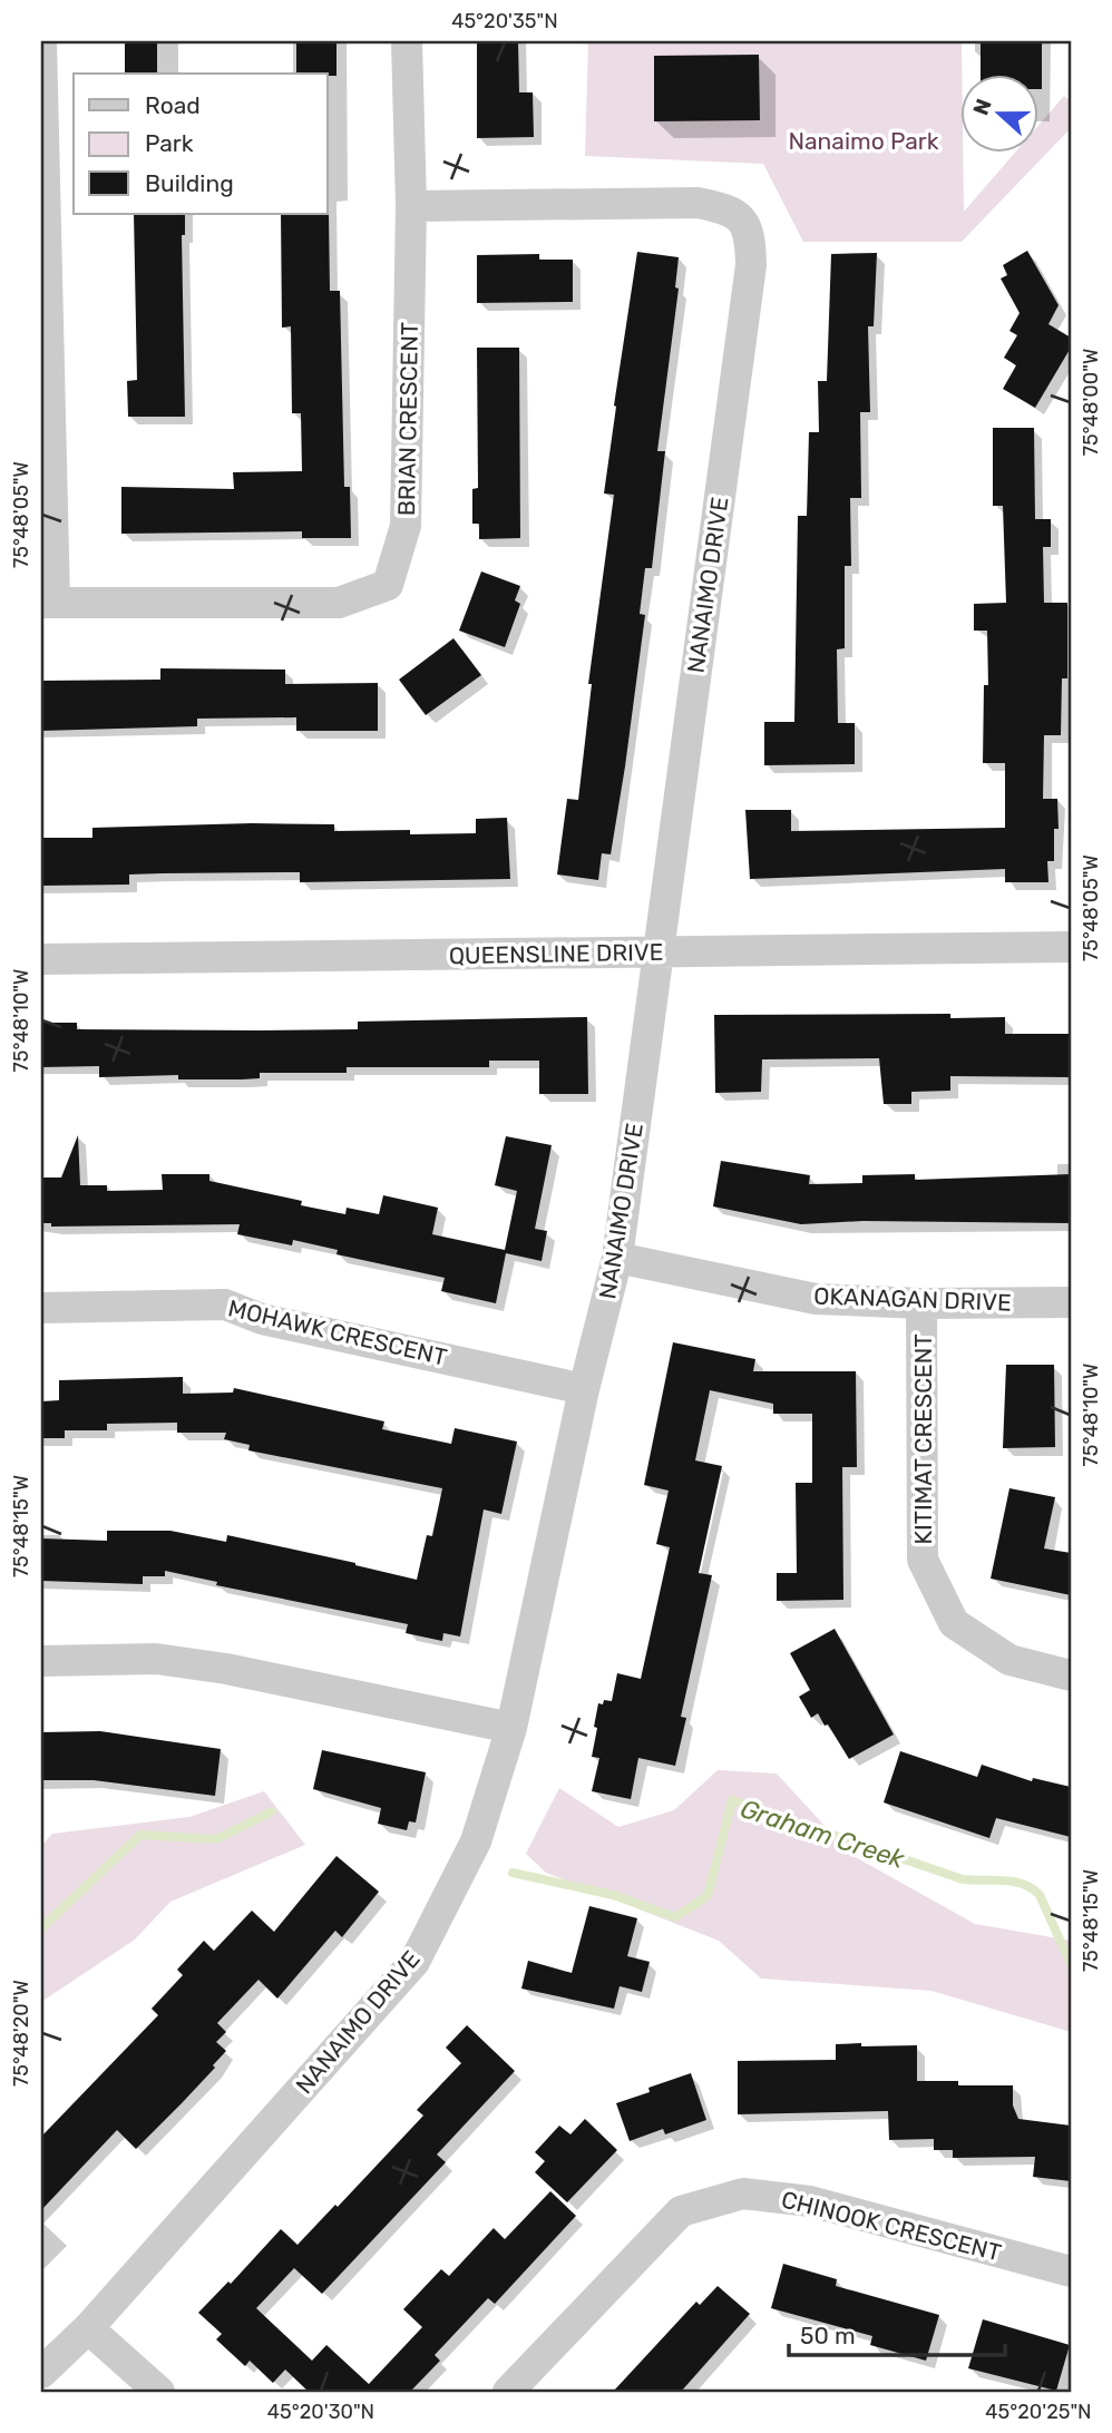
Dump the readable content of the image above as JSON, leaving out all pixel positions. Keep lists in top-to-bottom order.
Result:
{
  "streets": {
    "street": [
      "BRIAN CRESCENT",
      "NANAIMO DRIVE",
      "QUEENSLINE DRIVE",
      "OKANAGAN DRIVE",
      "MOHAWK CRESCENT",
      "KITIMAT CRESCENT",
      "CHINOOK CRESCENT"
    ]
  },
  "crossings": [
    ["BRIAN CRESCENT", "NANAIMO DRIVE"],
    ["NANAIMO DRIVE", "QUEENSLINE DRIVE"],
    ["NANAIMO DRIVE", "OKANAGAN DRIVE"],
    ["NANAIMO DRIVE", "MOHAWK CRESCENT"],
    ["OKANAGAN DRIVE", "KITIMAT CRESCENT"]
  ],
  "water": ["Graham Creek"],
  "parks": ["Nanaimo Park"],
  "legend": ["Road", "Park", "Building"],
  "scale_bar": "50 m",
  "north": "left",
  "coordinates": [
    "45°20'35\"N",
    "75°48'00\"W",
    "75°48'05\"W",
    "75°48'10\"W",
    "75°48'15\"W",
    "75°48'20\"W",
    "45°20'30\"N",
    "45°20'25\"N"
  ]
}
